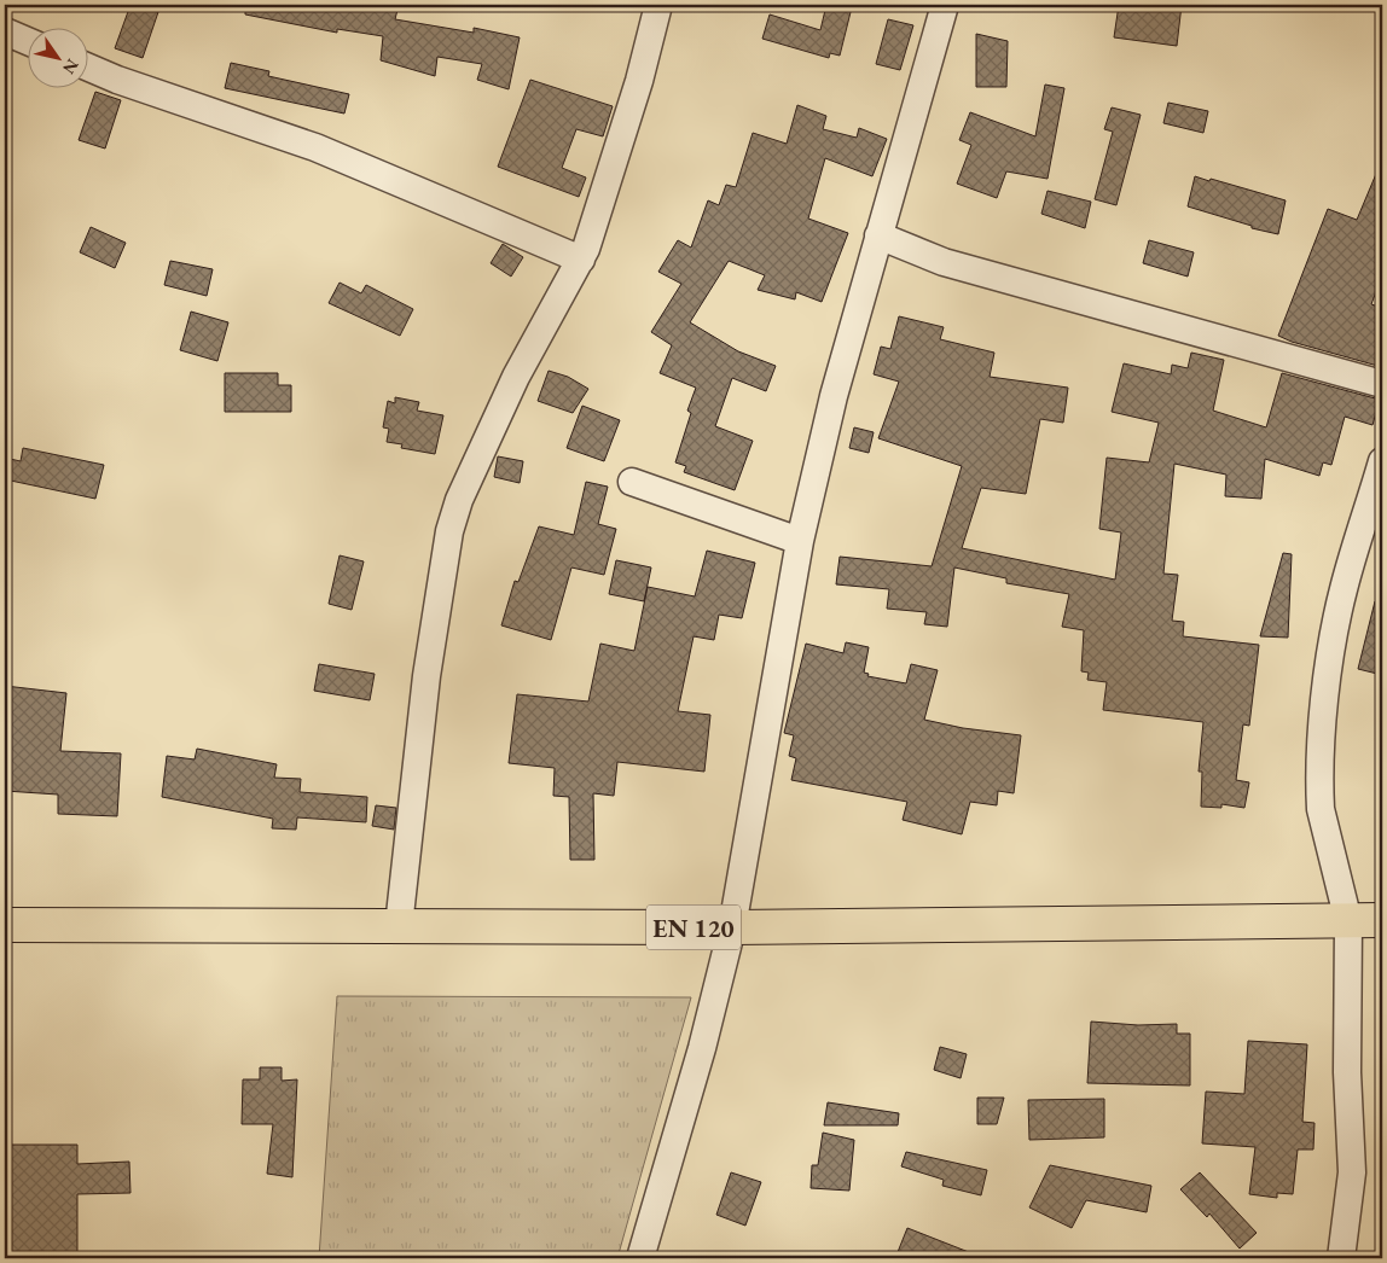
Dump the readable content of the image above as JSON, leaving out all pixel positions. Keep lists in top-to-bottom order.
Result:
{
  "streets": {
    "main road": ["EN 120"]
  },
  "north": "bottom right"
}
